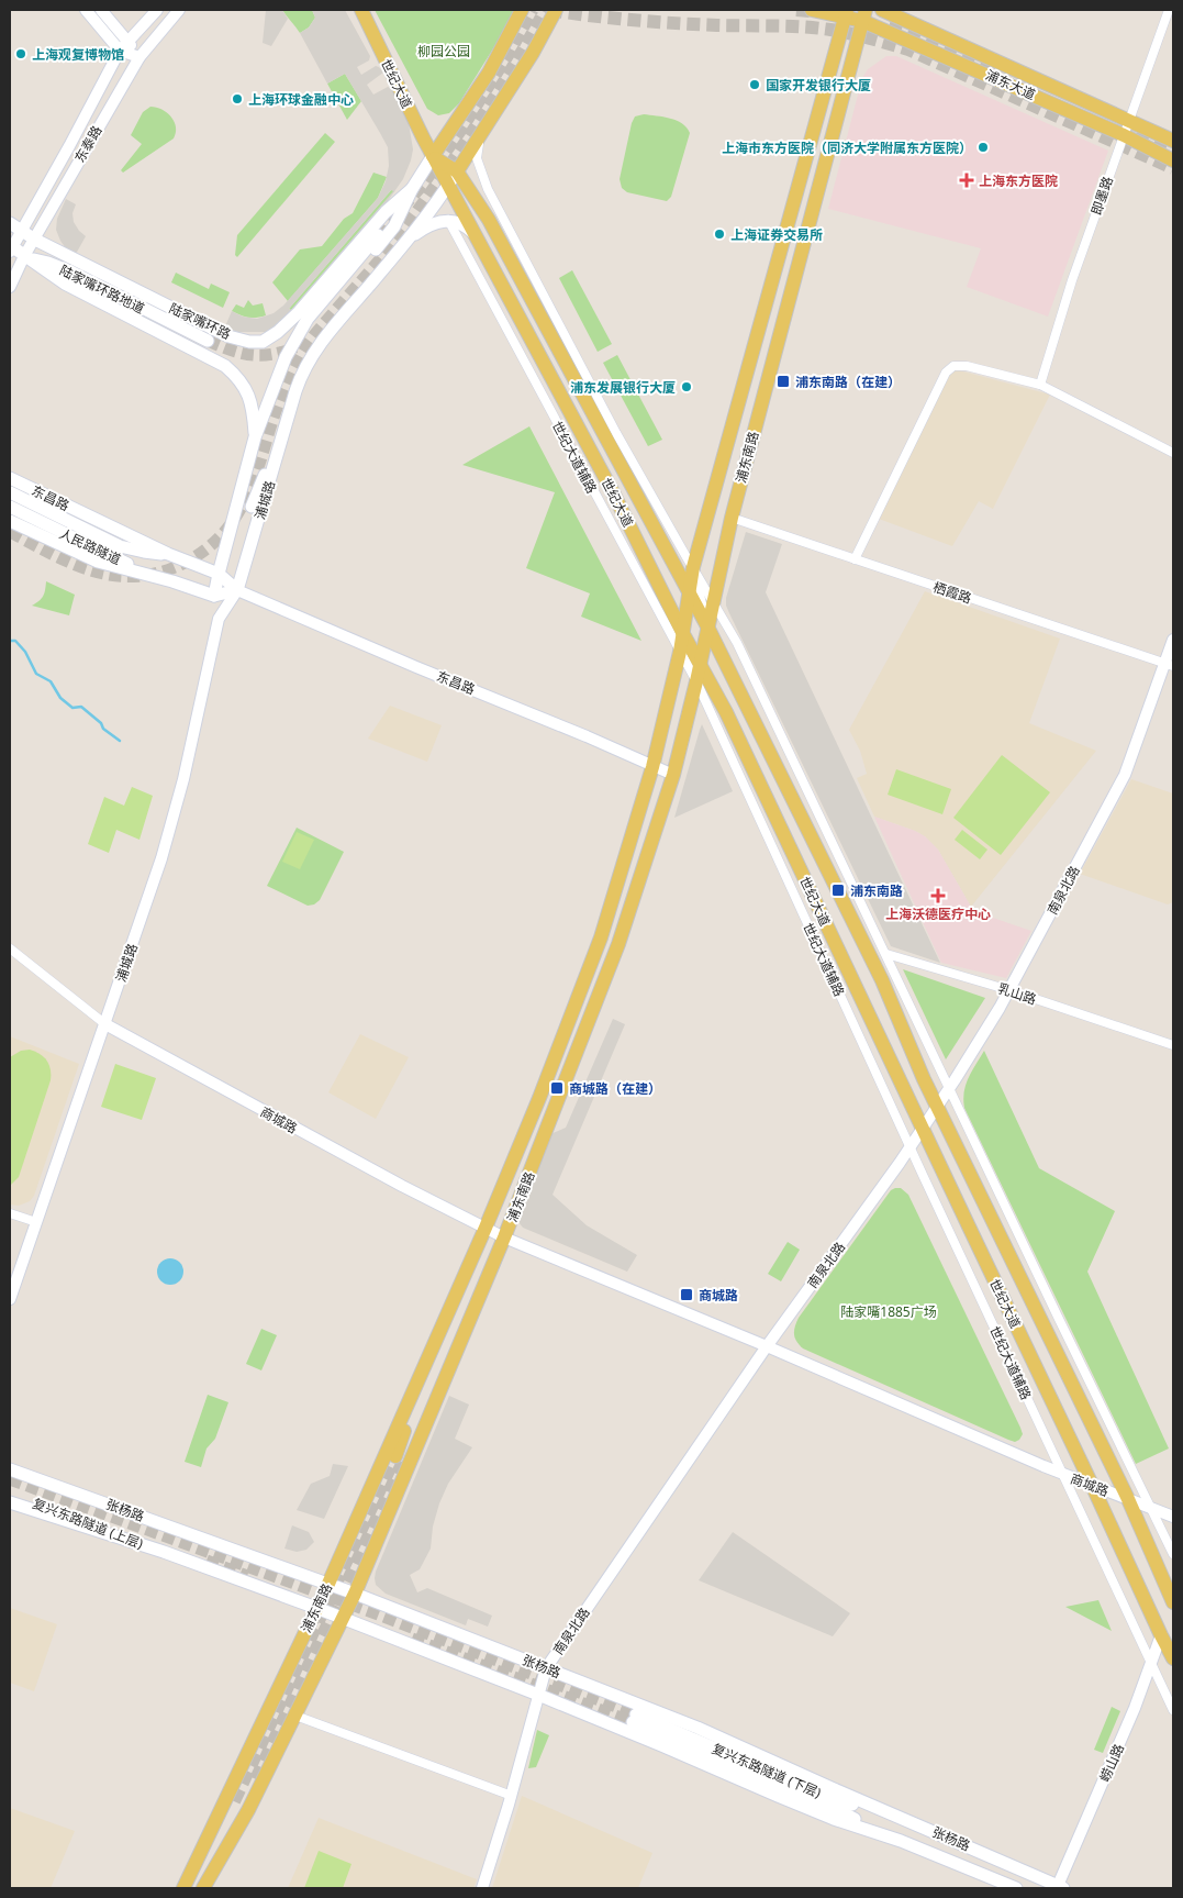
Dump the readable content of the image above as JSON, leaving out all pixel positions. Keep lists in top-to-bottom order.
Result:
{
  "streets": {
    "main road": [
      "世纪大道",
      "浦东大道",
      "陆家嘴环路地道",
      "陆家嘴环路",
      "浦东南路",
      "东昌路",
      "浦城路",
      "人民路隧道",
      "张杨路",
      "复兴东路隧道 (上层)",
      "复兴东路隧道 (下层)"
    ],
    "street": [
      "东泰路",
      "即墨路",
      "世纪大道辅路",
      "栖霞路",
      "南泉北路",
      "乳山路",
      "商城路",
      "崂山路"
    ]
  },
  "crossings": [
    ["世纪大道", "浦东南路"],
    ["世纪大道", "南泉北路"],
    ["世纪大道", "商城路"],
    ["世纪大道", "崂山路"],
    ["浦东大道", "即墨路"],
    ["浦东大道", "浦东南路"],
    ["东泰路", "陆家嘴环路地道"],
    ["东泰路", "陆家嘴环路"],
    ["陆家嘴环路地道", "陆家嘴环路"],
    ["陆家嘴环路", "浦城路"],
    ["世纪大道辅路", "浦东南路"],
    ["世纪大道辅路", "南泉北路"],
    ["世纪大道辅路", "商城路"],
    ["世纪大道辅路", "崂山路"],
    ["浦东南路", "东昌路"],
    ["浦东南路", "栖霞路"],
    ["浦东南路", "商城路"],
    ["浦东南路", "张杨路"],
    ["东昌路", "浦城路"],
    ["东昌路", "人民路隧道"],
    ["浦城路", "商城路"],
    ["栖霞路", "南泉北路"],
    ["南泉北路", "乳山路"],
    ["南泉北路", "商城路"],
    ["南泉北路", "张杨路"],
    ["张杨路", "复兴东路隧道 (上层)"],
    ["张杨路", "崂山路"],
    ["张杨路", "复兴东路隧道 (下层)"]
  ],
  "parks": ["柳园公园", "陆家嘴1885广场"],
  "places": {
    "other": [
      "上海观复博物馆",
      "国家开发银行大厦",
      "上海环球金融中心",
      "上海市东方医院（同济大学附属东方医院）",
      "上海证券交易所",
      "浦东发展银行大厦"
    ],
    "health": ["上海东方医院", "上海沃德医疗中心"],
    "transit": [
      "浦东南路（在建）",
      "浦东南路",
      "商城路（在建）",
      "商城路"
    ]
  }
}
